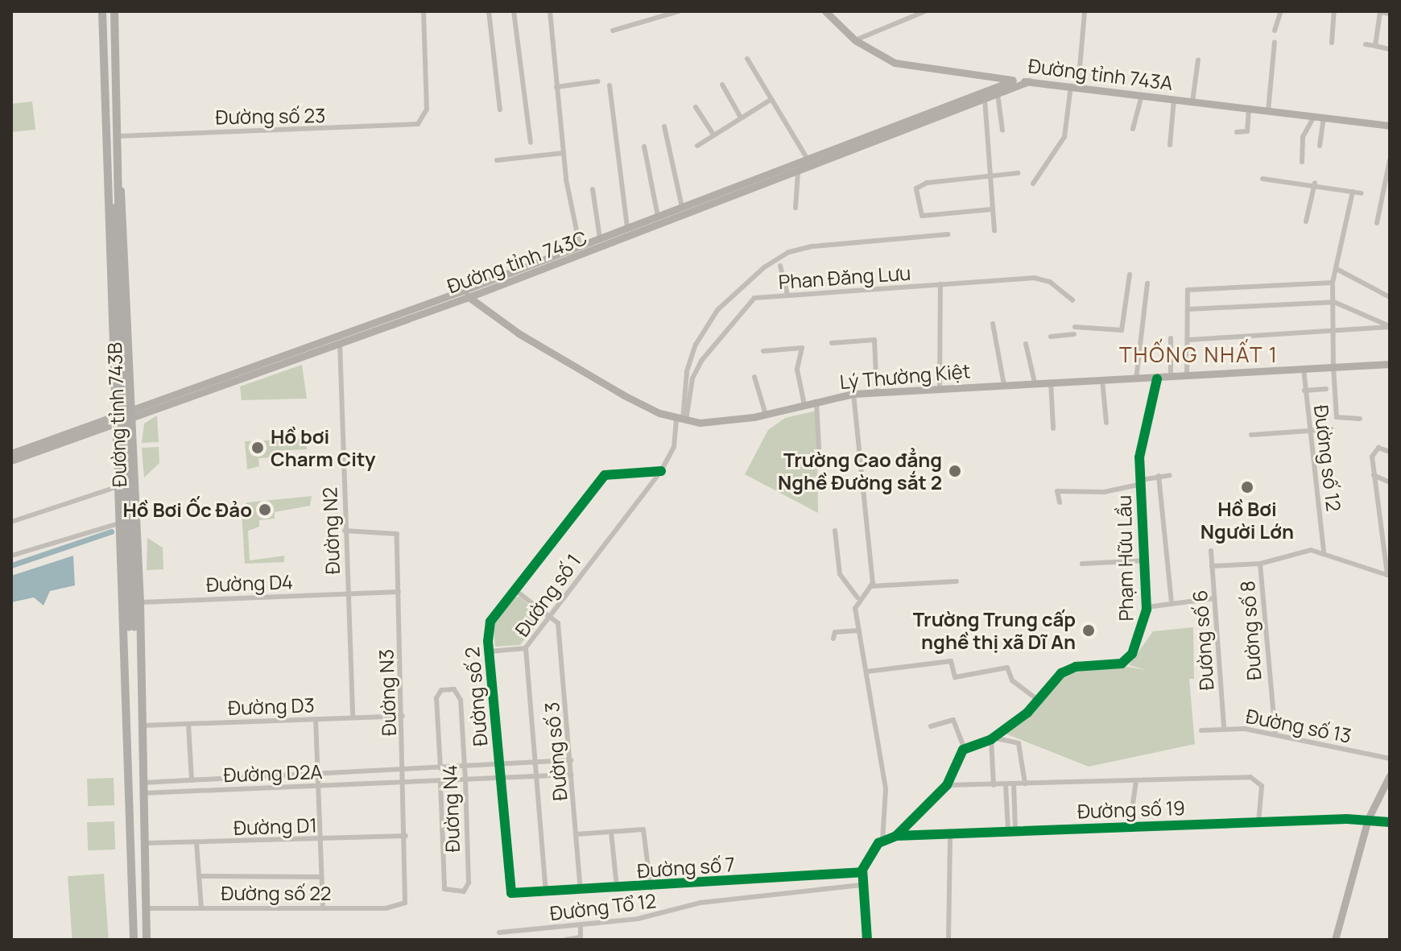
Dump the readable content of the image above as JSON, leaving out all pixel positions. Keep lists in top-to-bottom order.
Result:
{
  "streets": {
    "main road": [
      "Đường tỉnh 743A",
      "Đường tỉnh 743C",
      "Lý Thường Kiệt",
      "Đường tỉnh 743B"
    ],
    "street": [
      "Đường số 23",
      "Phan Đăng Lưu",
      "Đường số 12",
      "Đường N2",
      "Phạm Hữu Lầu",
      "Đường D4",
      "Đường số 1",
      "Đường số 8",
      "Đường số 6",
      "Đường N3",
      "Đường số 2",
      "Đường D3",
      "Đường số 13",
      "Đường số 3",
      "Đường D2A",
      "Đường N4",
      "Đường số 19",
      "Đường D1",
      "Đường số 7",
      "Đường số 22",
      "Đường Tổ 12"
    ]
  },
  "crossings": [
    ["Đường tỉnh 743A", "Đường tỉnh 743C"],
    ["Đường số 23", "Đường tỉnh 743B"],
    ["Đường tỉnh 743C", "Lý Thường Kiệt"],
    ["Đường tỉnh 743C", "Đường tỉnh 743B"],
    ["Đường tỉnh 743C", "Đường N2"],
    ["Phan Đăng Lưu", "Lý Thường Kiệt"],
    ["Phan Đăng Lưu", "Đường số 1"],
    ["Lý Thường Kiệt", "Đường số 12"],
    ["Lý Thường Kiệt", "Phạm Hữu Lầu"],
    ["Lý Thường Kiệt", "Đường số 1"],
    ["Đường tỉnh 743B", "Đường D4"],
    ["Đường tỉnh 743B", "Đường D3"],
    ["Đường tỉnh 743B", "Đường D2A"],
    ["Đường tỉnh 743B", "Đường D1"],
    ["Đường tỉnh 743B", "Đường số 22"],
    ["Đường N2", "Đường D4"],
    ["Đường N2", "Đường N3"],
    ["Đường N2", "Đường D3"],
    ["Đường D4", "Đường N3"],
    ["Đường số 1", "Đường số 2"],
    ["Đường số 1", "Đường số 3"],
    ["Đường số 1", "Đường D2A"],
    ["Đường số 1", "Đường số 7"],
    ["Đường số 8", "Đường số 13"],
    ["Đường số 6", "Đường số 13"],
    ["Đường N3", "Đường D3"],
    ["Đường N3", "Đường D2A"],
    ["Đường N3", "Đường D1"],
    ["Đường N3", "Đường số 22"],
    ["Đường số 2", "Đường D2A"],
    ["Đường số 2", "Đường số 7"],
    ["Đường số 3", "Đường D2A"],
    ["Đường số 3", "Đường số 7"],
    ["Đường D2A", "Đường N4"]
  ],
  "districts": ["THỐNG NHẤT 1"],
  "places": [
    "Hồ bơi Charm City",
    "Trường Cao đẳng Nghề Đường sắt 2",
    "Hồ Bơi Người Lớn",
    "Hồ Bơi Ốc Đảo",
    "Trường Trung cấp nghề thị xã Dĩ An"
  ]
}
